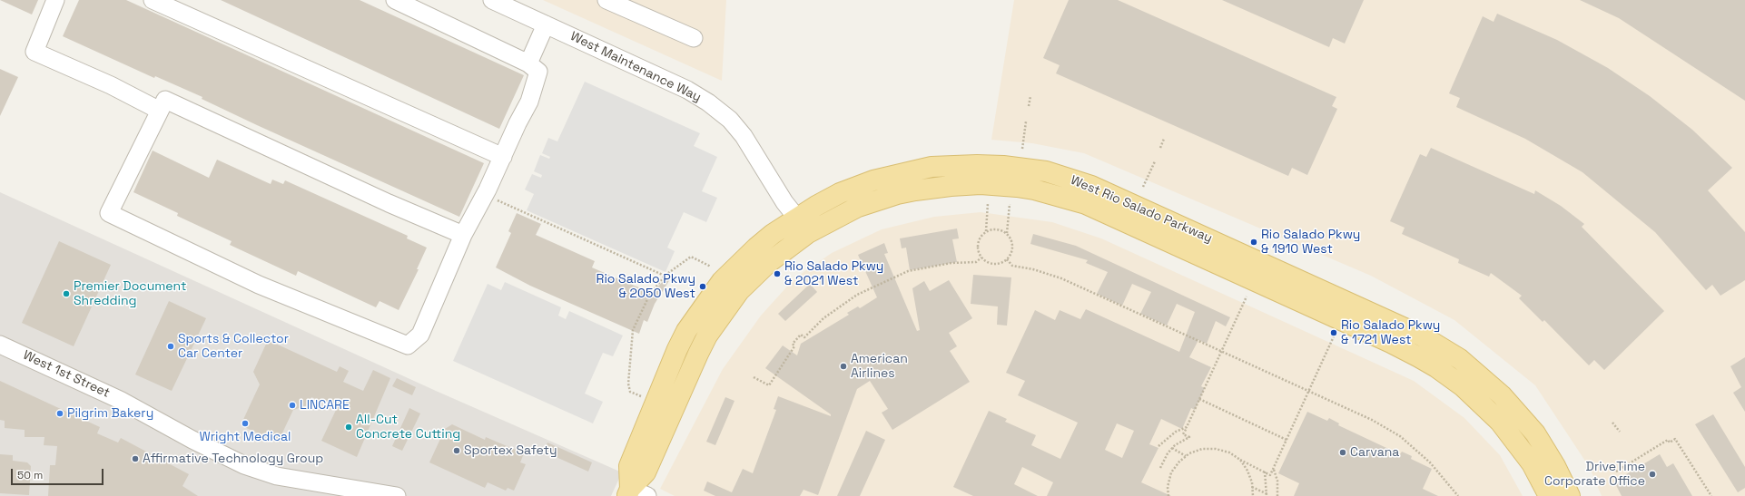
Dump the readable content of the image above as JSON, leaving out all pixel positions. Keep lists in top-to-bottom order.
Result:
{
  "streets": {
    "main road": ["West Rio Salado Parkway"],
    "street": ["West Maintenance Way", "West 1st Street"]
  },
  "crossings": [
    ["West Maintenance Way", "West Rio Salado Parkway"]
  ],
  "places": [
    "Rio Salado Pkwy & 1910 West",
    "Rio Salado Pkwy & 2021 West",
    "Rio Salado Pkwy & 2050 West",
    "Premier Document Shredding",
    "Rio Salado Pkwy & 1721 West",
    "Sports & Collector Car Center",
    "American Airlines",
    "LINCARE",
    "Pilgrim Bakery",
    "Wright Medical",
    "All-Cut Concrete Cutting",
    "Sportex Safety",
    "Carvana",
    "Affirmative Technology Group",
    "DriveTime Corporate Office"
  ],
  "scale_bar": "50 m"
}
